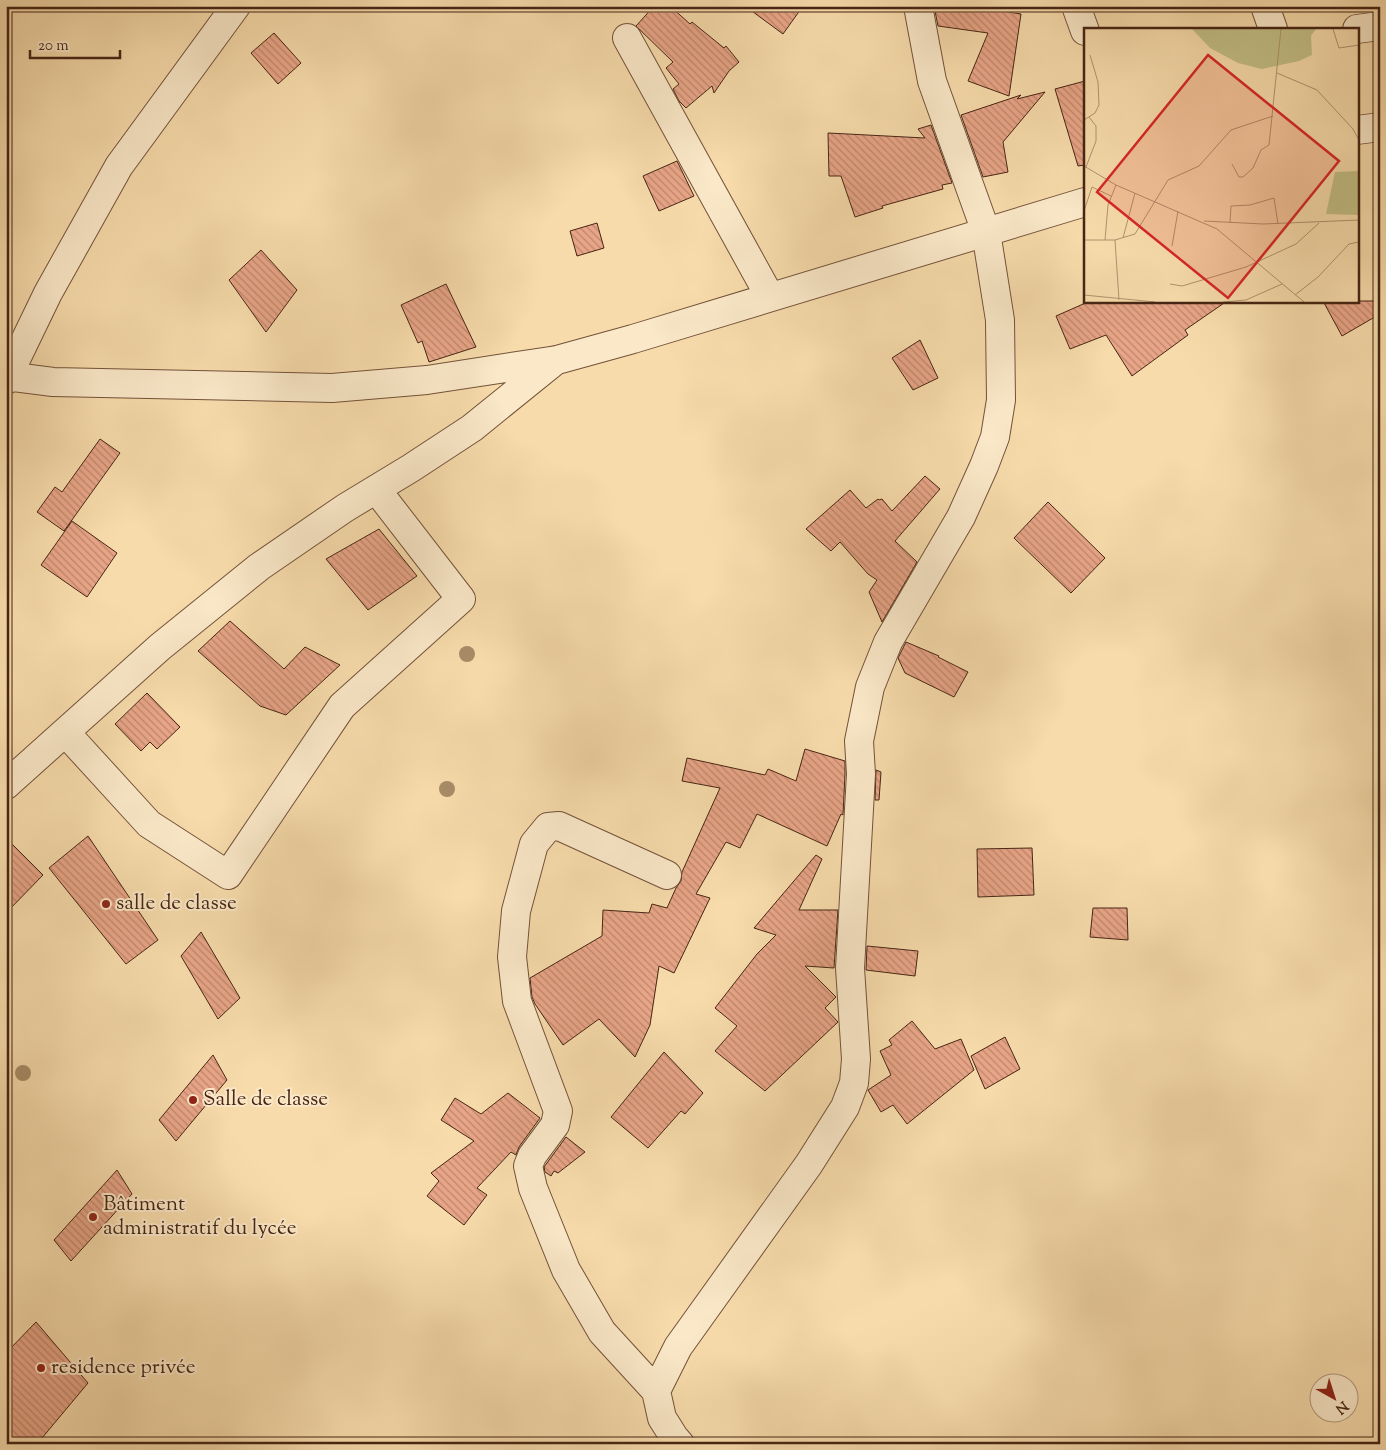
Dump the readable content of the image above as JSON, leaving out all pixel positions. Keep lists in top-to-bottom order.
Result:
{
  "places": [
    "salle de classe",
    "Salle de classe",
    "Bâtiment administratif du lycée",
    "residence privée"
  ],
  "scale_bar": "20 m",
  "north": "bottom right"
}
